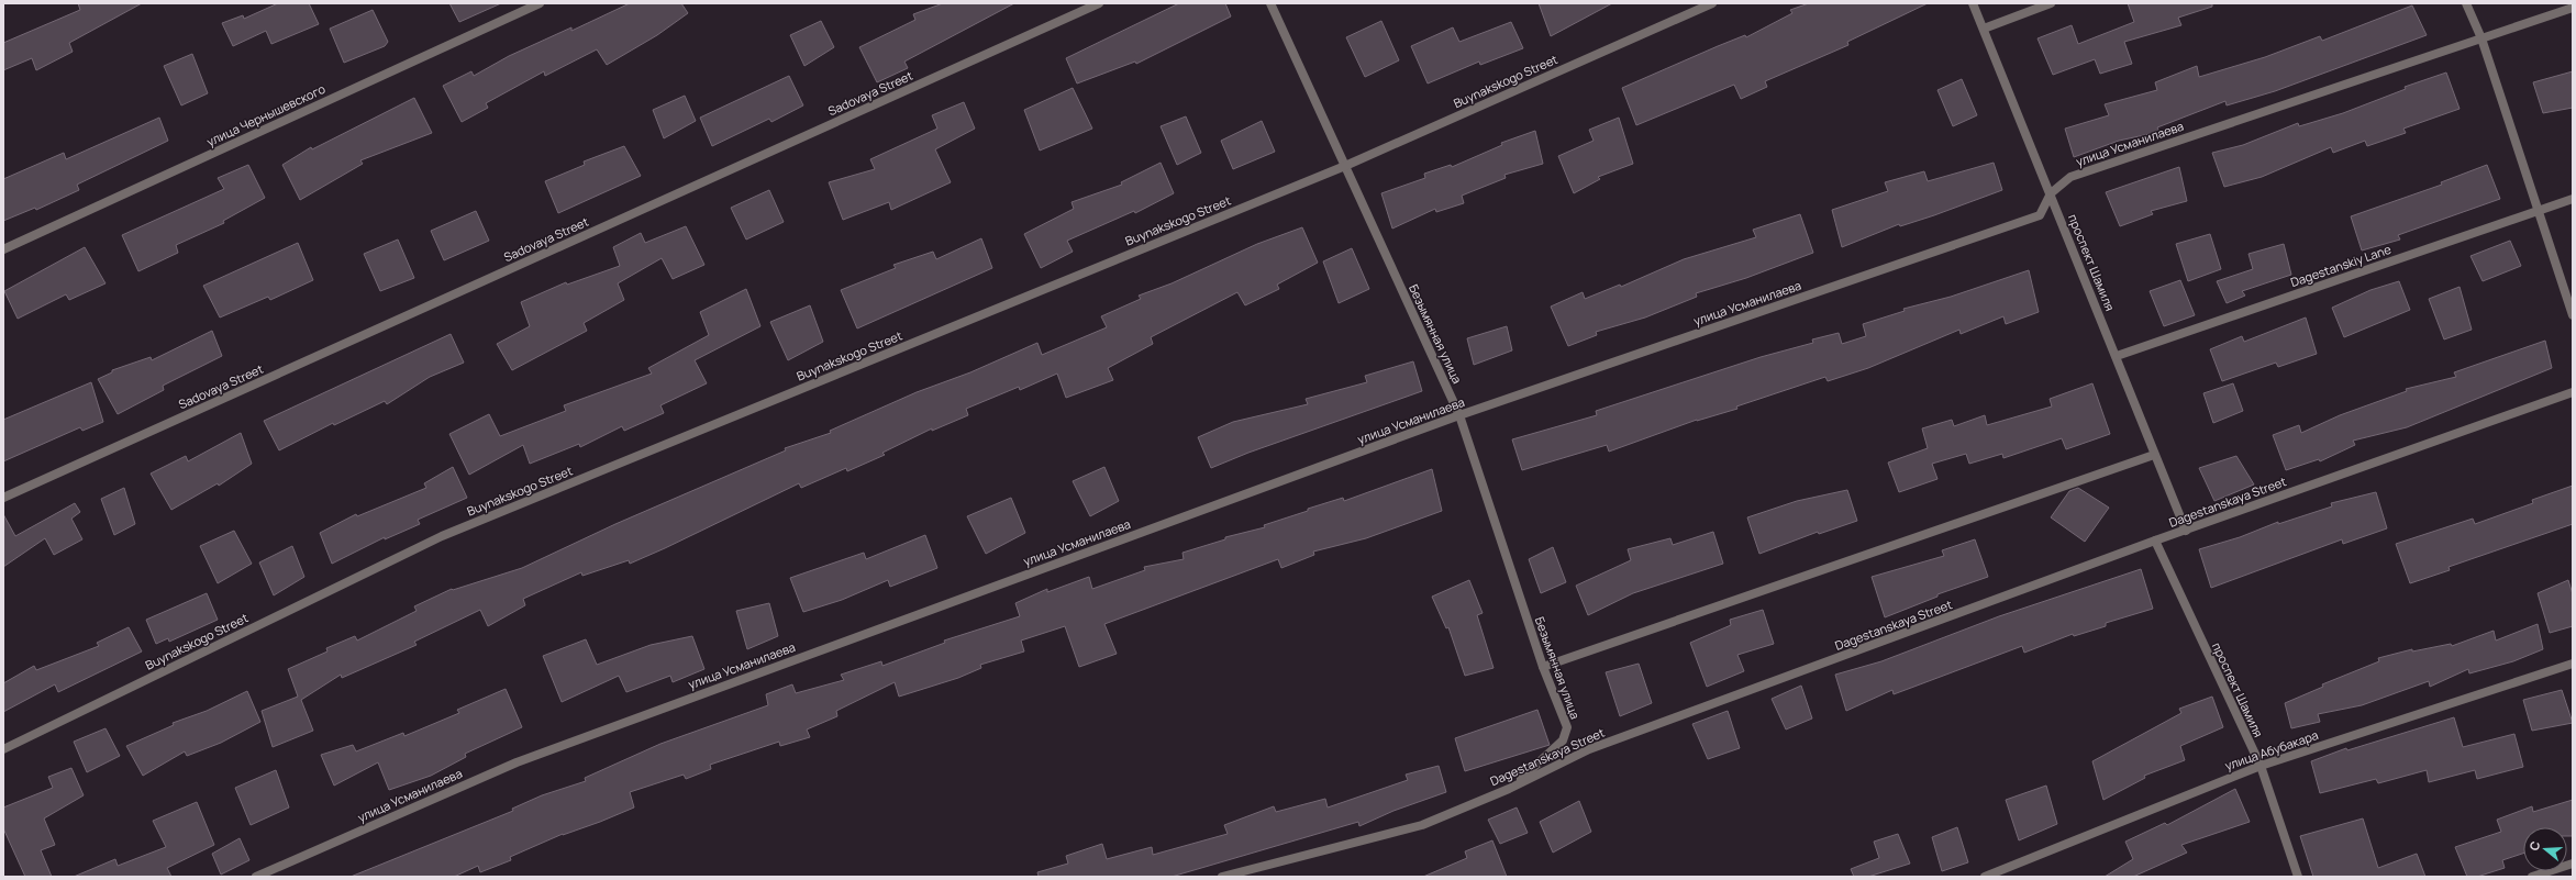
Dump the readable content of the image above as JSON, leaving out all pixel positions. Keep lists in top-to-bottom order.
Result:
{
  "streets": {
    "street": [
      "Buynakskogo Street",
      "Sadovaya Street",
      "улица Чернышевского",
      "улица Усманилаева",
      "проспект Шамиля",
      "Dagestanskiy Lane",
      "Безымянная улица",
      "Dagestanskaya Street",
      "улица Абубакара"
    ]
  },
  "crossings": [
    ["Buynakskogo Street", "Безымянная улица"],
    ["улица Усманилаева", "проспект Шамиля"],
    ["улица Усманилаева", "Безымянная улица"],
    ["проспект Шамиля", "Dagestanskiy Lane"],
    ["проспект Шамиля", "Dagestanskaya Street"],
    ["проспект Шамиля", "улица Абубакара"],
    ["Безымянная улица", "Dagestanskaya Street"]
  ],
  "north": "left"
}
